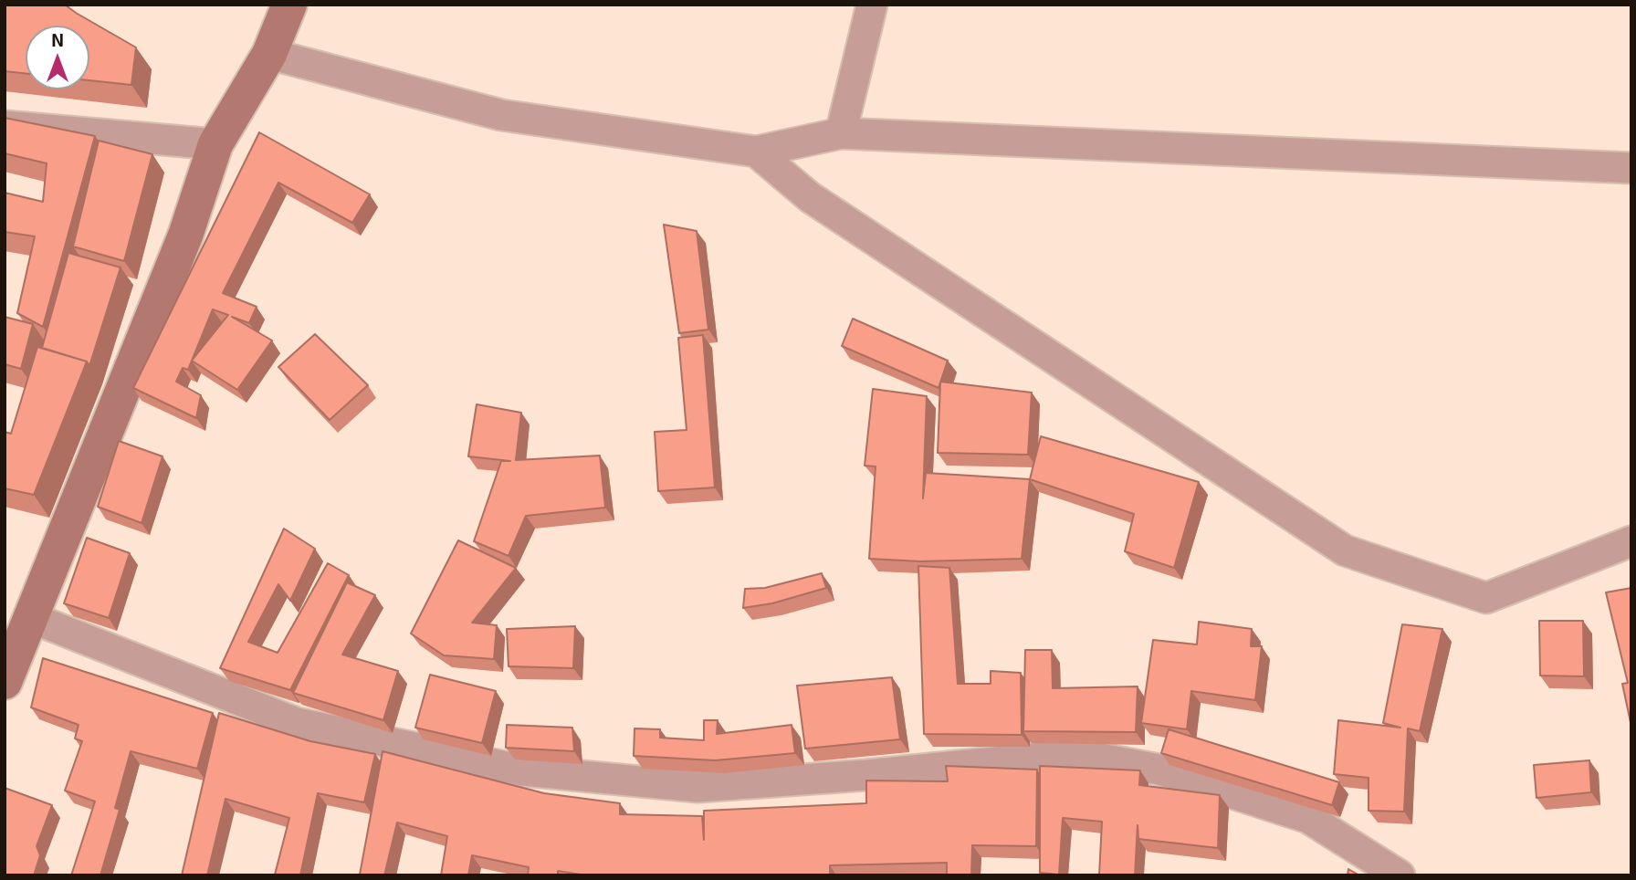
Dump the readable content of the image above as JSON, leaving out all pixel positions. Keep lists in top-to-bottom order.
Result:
{
  "north": "top"
}
